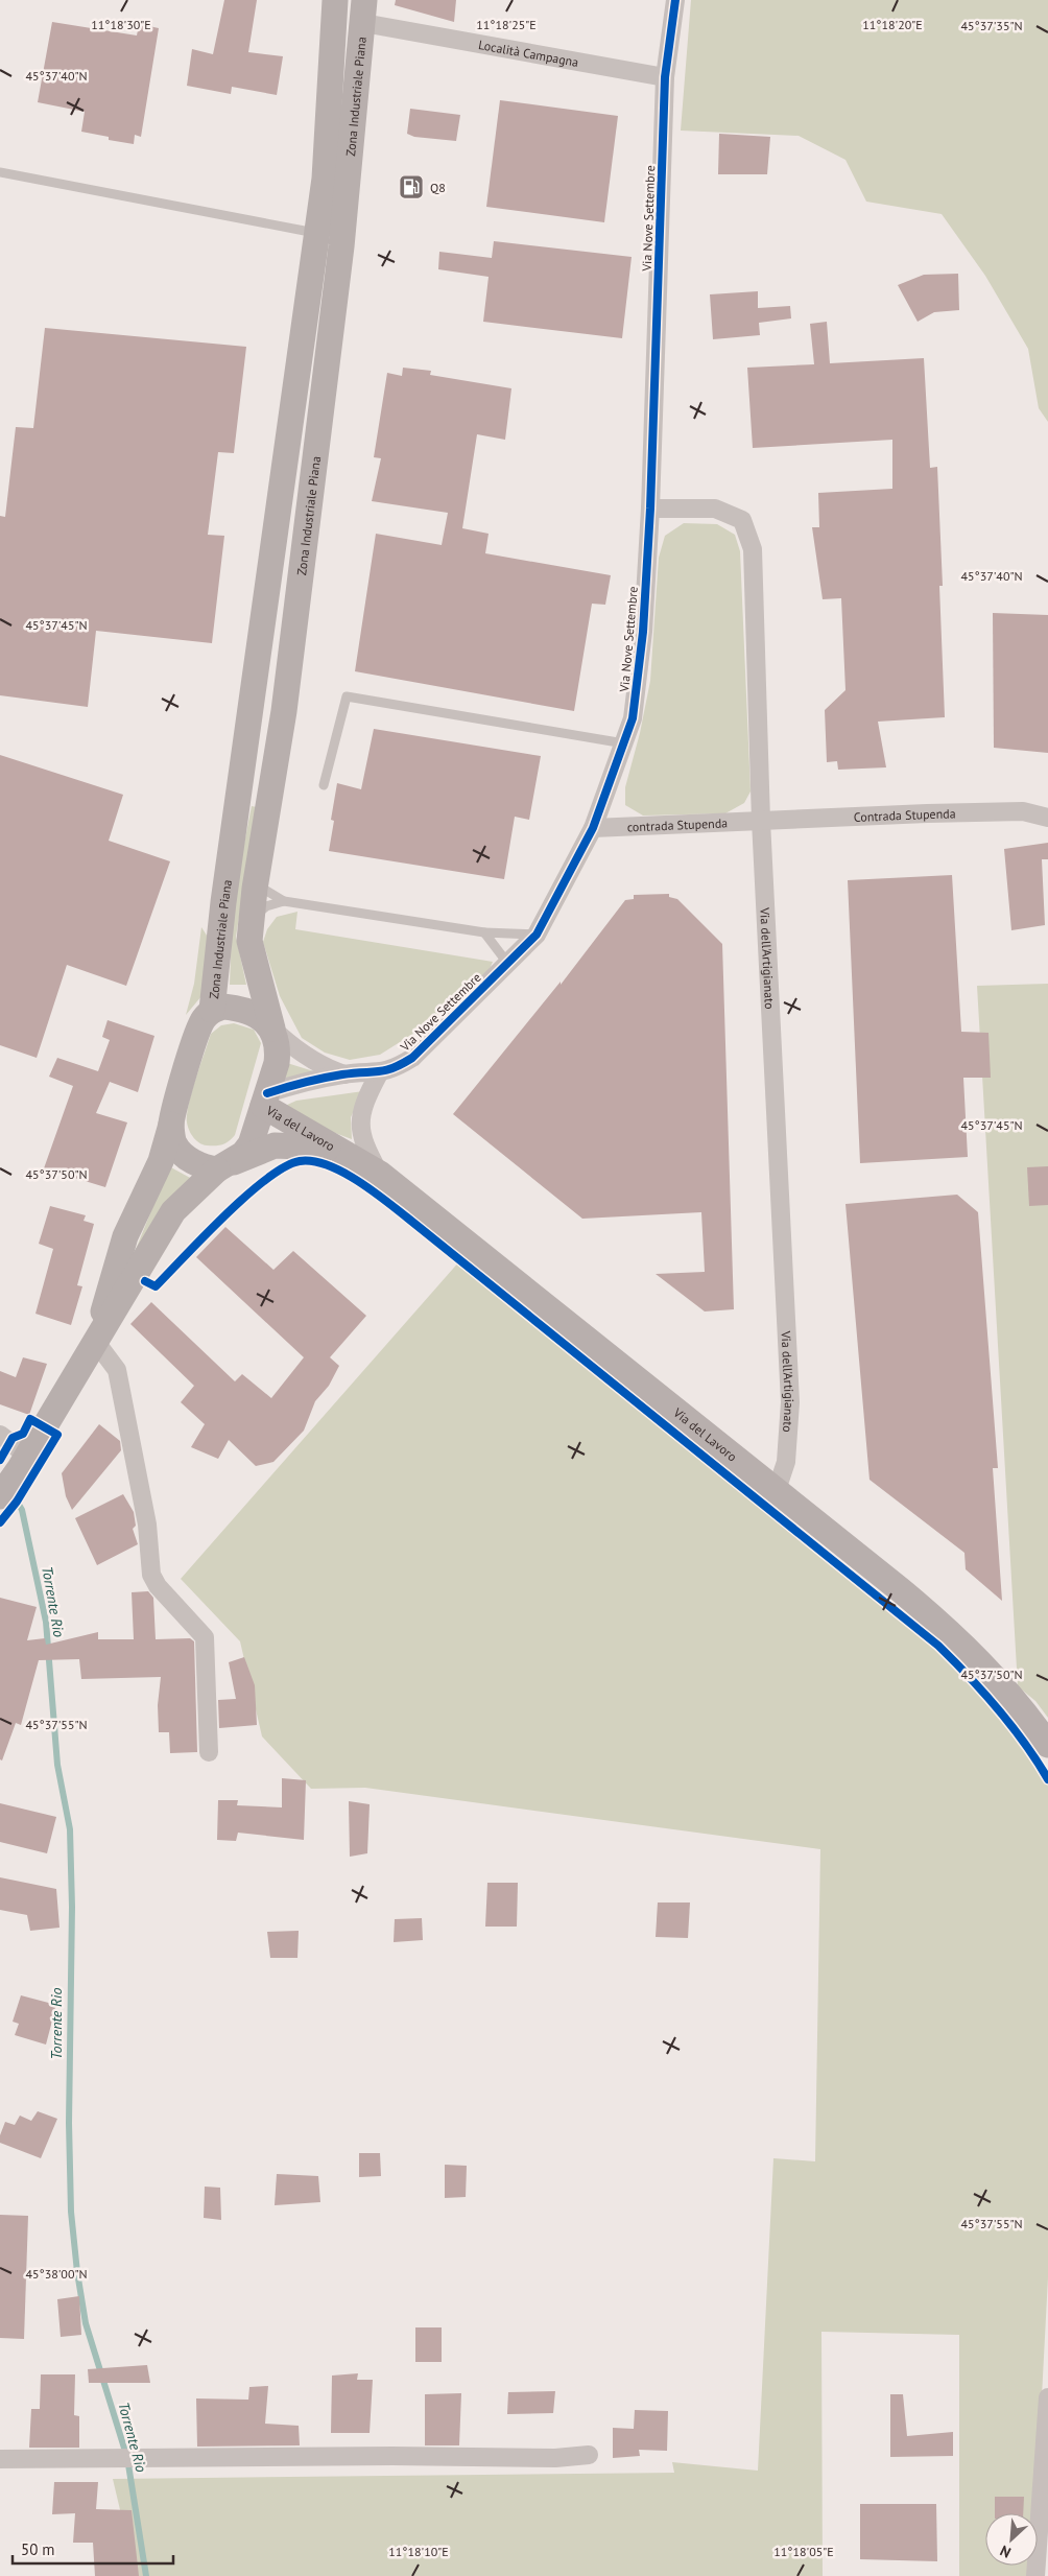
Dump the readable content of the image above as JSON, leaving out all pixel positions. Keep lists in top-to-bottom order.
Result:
{
  "streets": {
    "main road": ["Zona Industriale Piana", "Via del Lavoro"],
    "street": [
      "Località Campagna",
      "Via Nove Settembre",
      "Contrada Stupenda",
      "contrada Stupenda",
      "Via dell'Artigianato"
    ]
  },
  "crossings": [
    ["Località Campagna", "Zona Industriale Piana"],
    ["Località Campagna", "Via Nove Settembre"],
    ["Zona Industriale Piana", "Via Nove Settembre"],
    ["Zona Industriale Piana", "Via del Lavoro"],
    ["Via Nove Settembre", "contrada Stupenda"],
    ["Via Nove Settembre", "Via dell'Artigianato"],
    ["Via Nove Settembre", "Via del Lavoro"],
    ["Contrada Stupenda", "contrada Stupenda"],
    ["Contrada Stupenda", "Via dell'Artigianato"],
    ["contrada Stupenda", "Via dell'Artigianato"],
    ["Via dell'Artigianato", "Via del Lavoro"]
  ],
  "water": ["Torrente Rio"],
  "places": {
    "fuel station": ["Q8"]
  },
  "scale_bar": "50 m",
  "north": "bottom left",
  "coordinates": [
    "11°18'30\"E",
    "11°18'25\"E",
    "11°18'20\"E",
    "45°37'35\"N",
    "45°37'40\"N",
    "45°37'45\"N",
    "45°37'50\"N",
    "45°37'55\"N",
    "45°38'00\"N",
    "11°18'10\"E",
    "11°18'05\"E"
  ]
}
